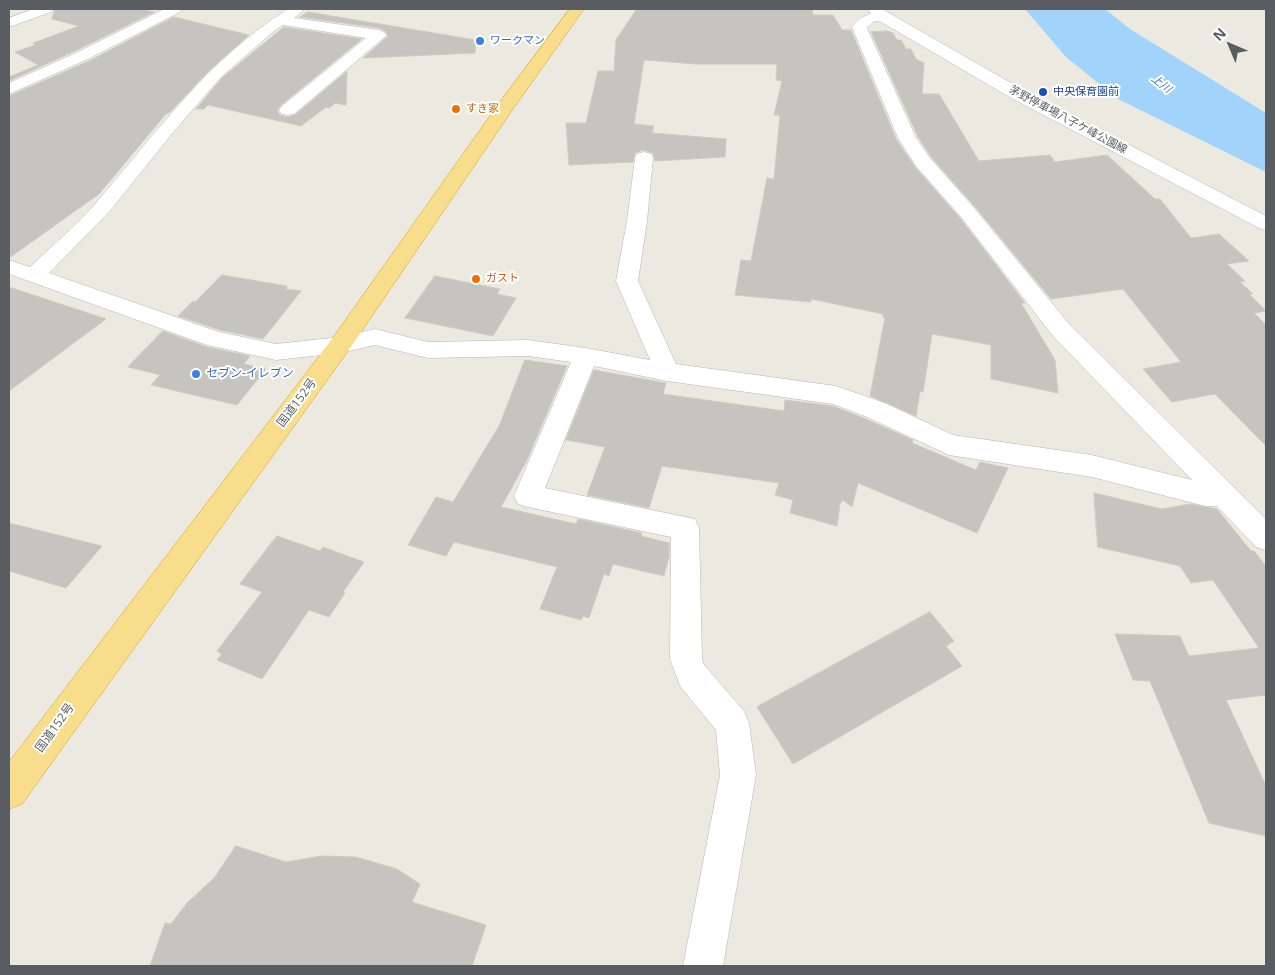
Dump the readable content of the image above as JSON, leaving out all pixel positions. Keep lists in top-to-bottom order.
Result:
{
  "streets": {
    "highway": ["国道152号"],
    "street": ["茅野停車場八子ケ峰公園線"]
  },
  "water": ["上川"],
  "places": [
    "ワークマン",
    "中央保育園前",
    "すき家",
    "ガスト",
    "セブン-イレブン"
  ],
  "north": "top left"
}
